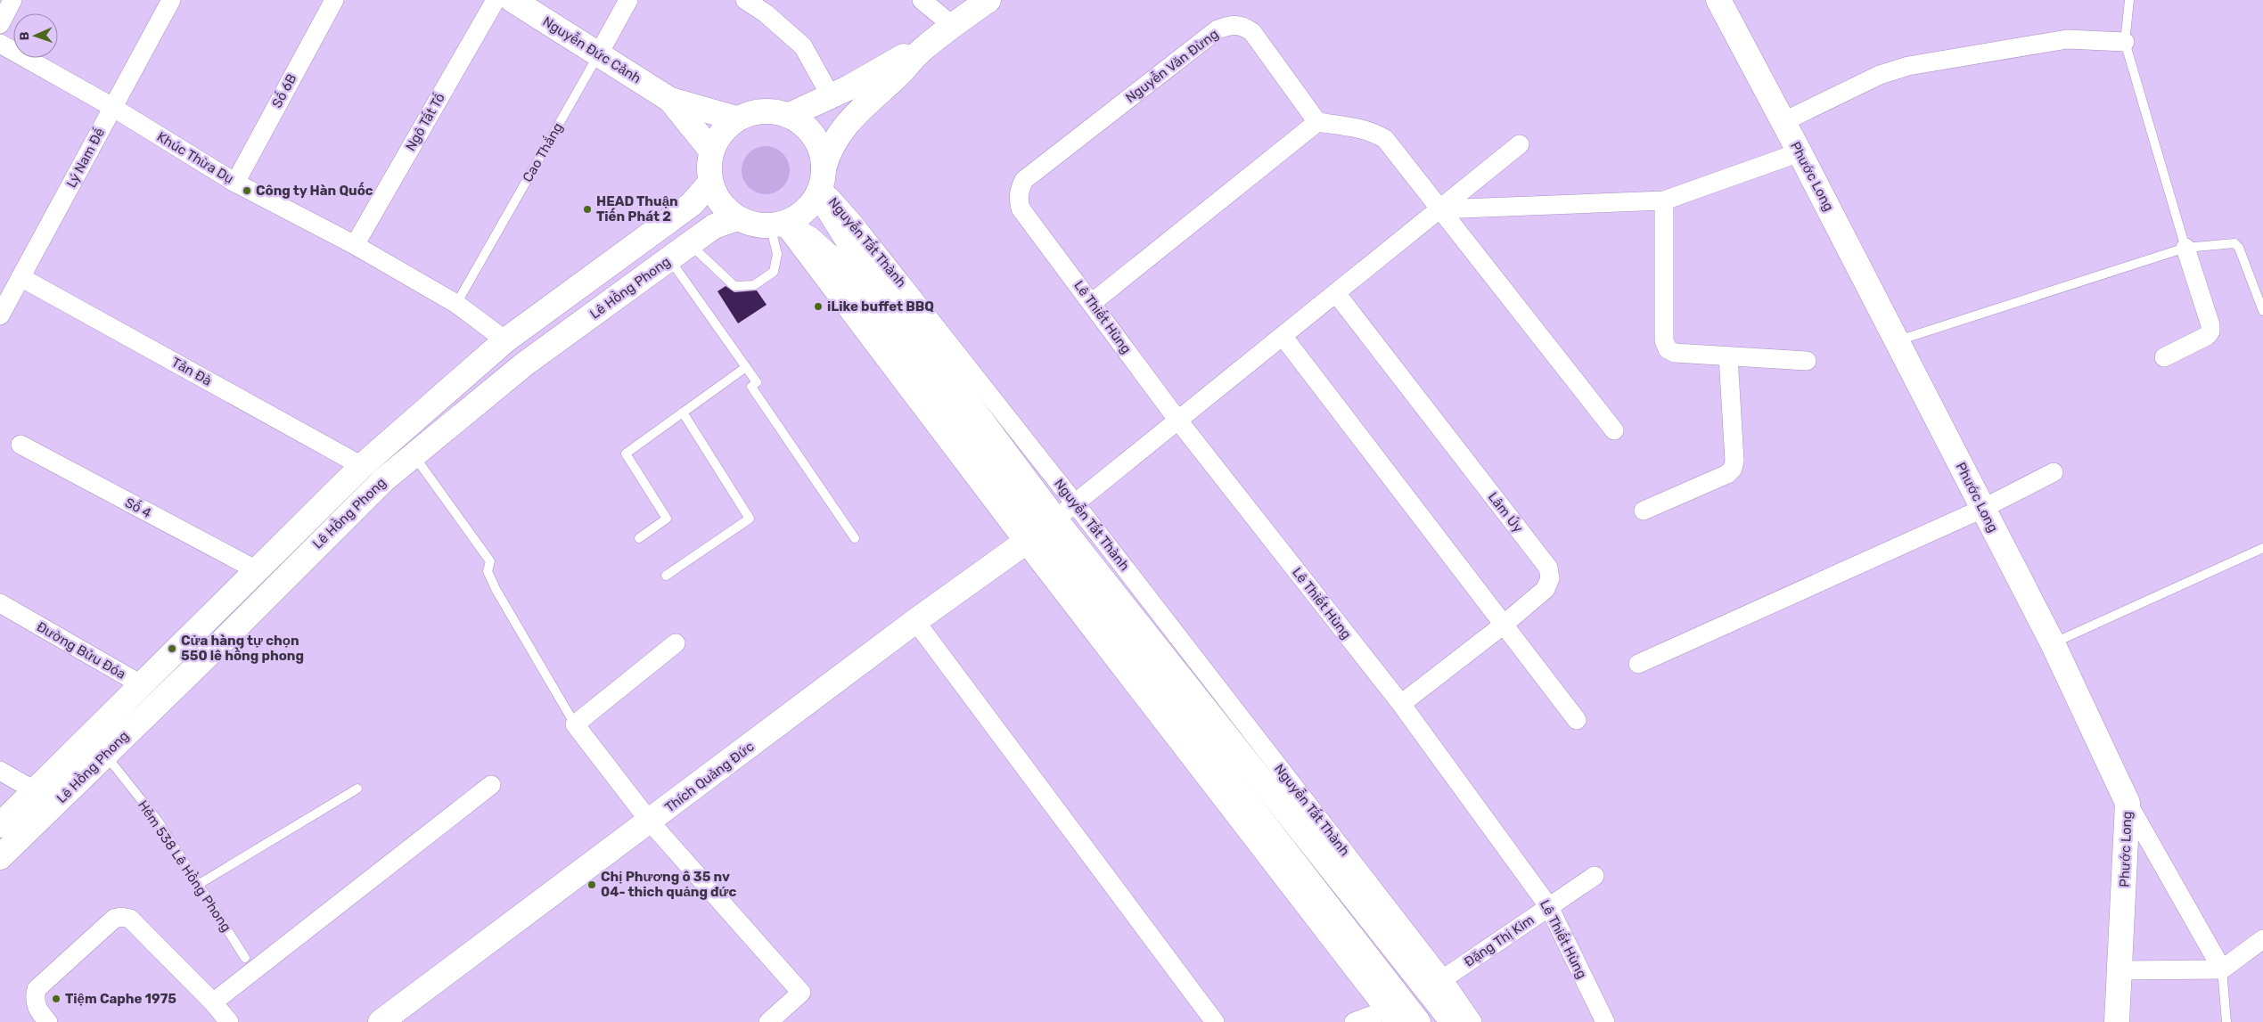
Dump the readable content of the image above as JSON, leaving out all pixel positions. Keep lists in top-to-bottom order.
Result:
{
  "streets": {
    "main road": [
      "Nguyễn Đức Cảnh",
      "Phước Long",
      "Nguyễn Tất Thành",
      "Lê Hồng Phong",
      "Đường Bửu Đóa",
      "Thích Quảng Đức"
    ],
    "street": [
      "Nguyễn Văn Đừng",
      "Số 6B",
      "Ngô Tất Tố",
      "Cao Thắng",
      "Lý Nam Đế",
      "Khúc Thừa Dụ",
      "Lê Thiết Hùng",
      "Tản Đà",
      "Số 4",
      "Lâm Úy",
      "Đặng Thị Kim"
    ],
    "lane": ["Hẻm 538 Lê Hồng Phong"]
  },
  "crossings": [
    ["Nguyễn Đức Cảnh", "Cao Thắng"],
    ["Nguyễn Đức Cảnh", "Nguyễn Tất Thành"],
    ["Nguyễn Đức Cảnh", "Lê Hồng Phong"],
    ["Nguyễn Văn Đừng", "Lê Thiết Hùng"],
    ["Số 6B", "Khúc Thừa Dụ"],
    ["Ngô Tất Tố", "Khúc Thừa Dụ"],
    ["Cao Thắng", "Khúc Thừa Dụ"],
    ["Lý Nam Đế", "Khúc Thừa Dụ"],
    ["Lý Nam Đế", "Tản Đà"],
    ["Khúc Thừa Dụ", "Lê Hồng Phong"],
    ["Nguyễn Tất Thành", "Lê Hồng Phong"],
    ["Nguyễn Tất Thành", "Thích Quảng Đức"],
    ["Nguyễn Tất Thành", "Đặng Thị Kim"],
    ["Lê Hồng Phong", "Tản Đà"],
    ["Lê Hồng Phong", "Số 4"],
    ["Lê Hồng Phong", "Đường Bửu Đóa"],
    ["Lê Hồng Phong", "Hẻm 538 Lê Hồng Phong"],
    ["Lê Thiết Hùng", "Lâm Úy"],
    ["Lê Thiết Hùng", "Đặng Thị Kim"]
  ],
  "places": [
    "Công ty Hàn Quốc",
    "HEAD Thuận Tiến Phát 2",
    "iLike buffet BBQ",
    "Cửa hàng tự chọn 550 lê hồng phong",
    "Chị Phương ô 35 nv 04- thich quảng đức",
    "Tiệm Caphe 1975"
  ],
  "north": "left"
}
